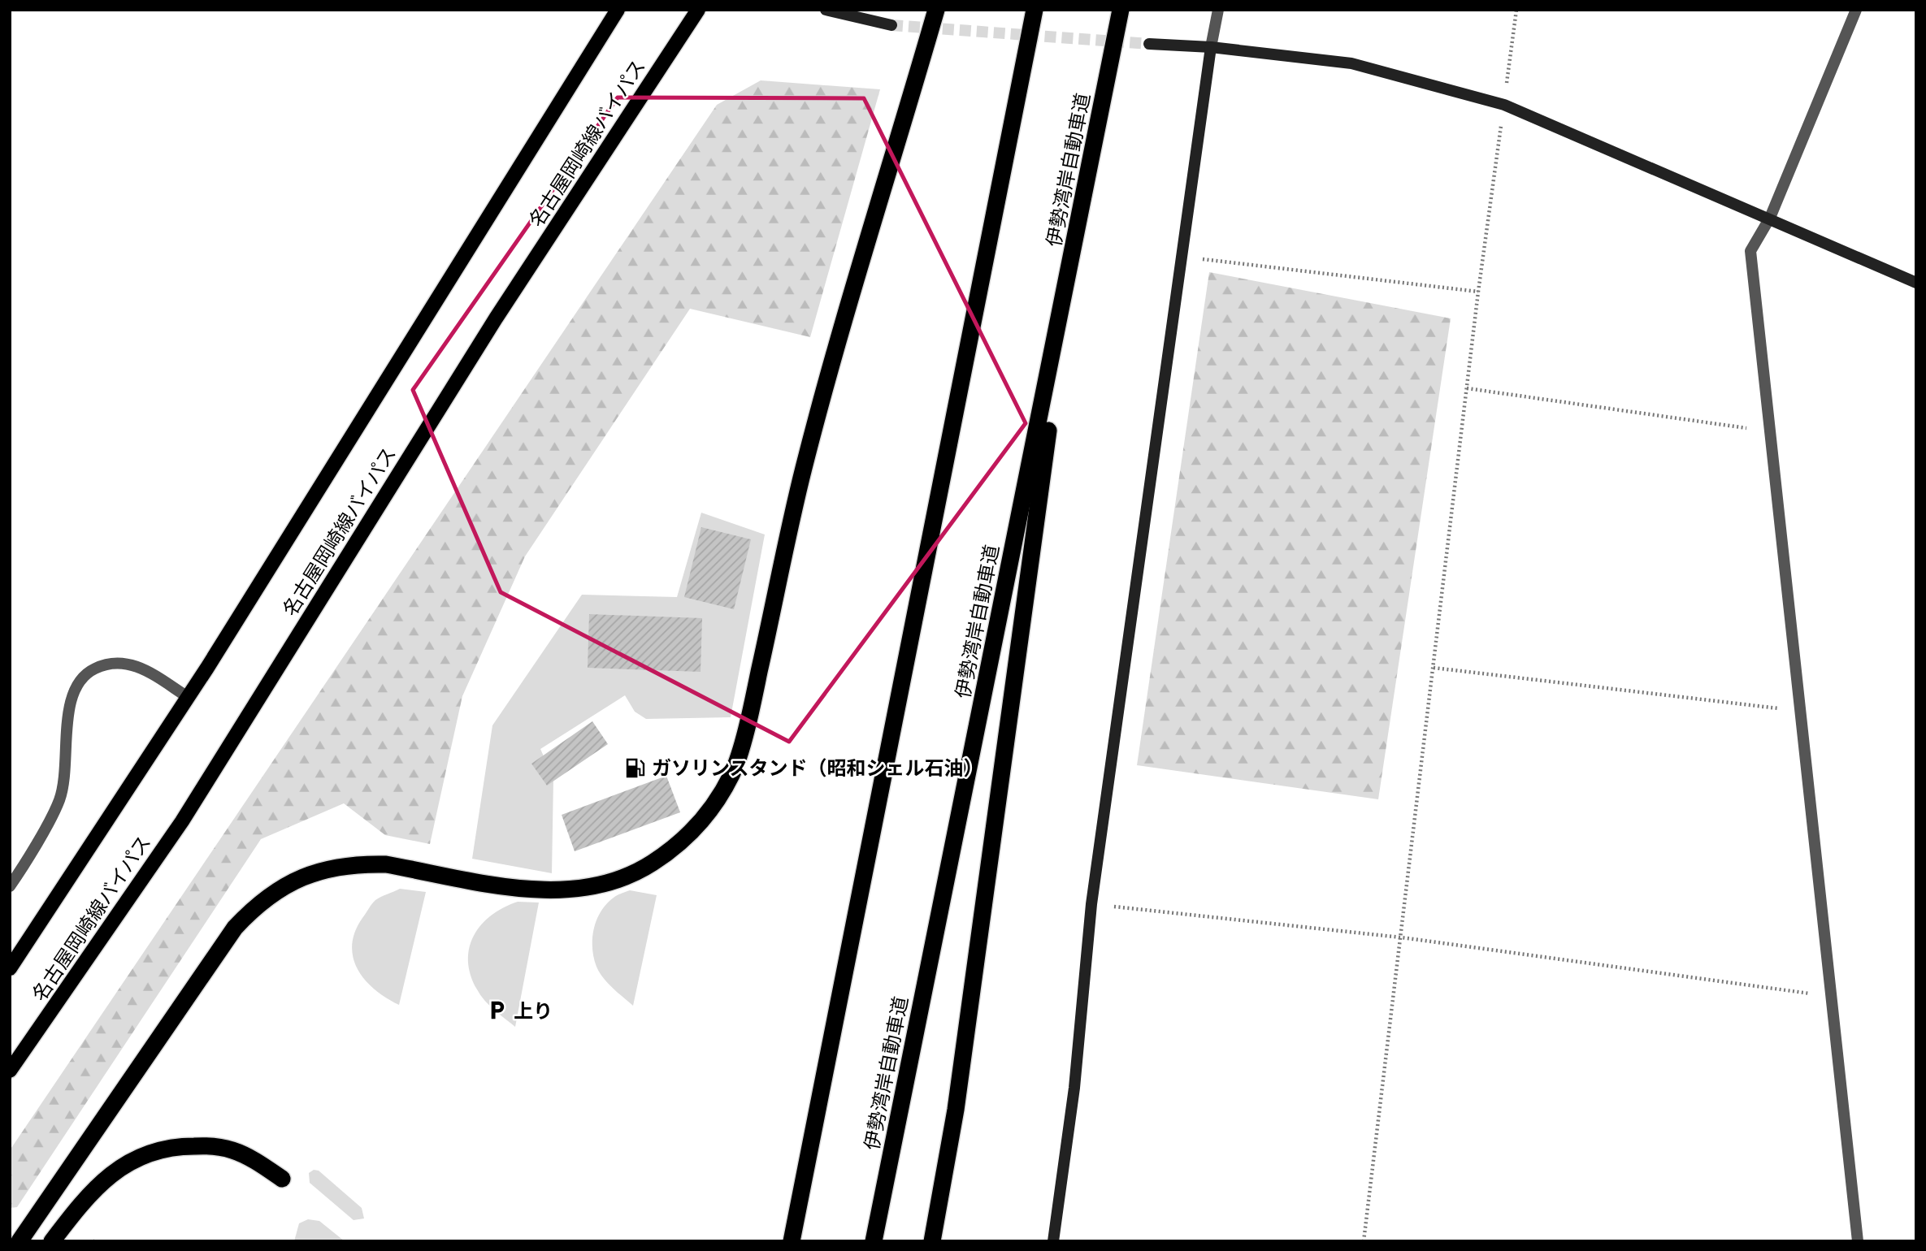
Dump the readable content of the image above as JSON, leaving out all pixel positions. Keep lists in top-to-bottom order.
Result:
{
  "streets": {
    "highway": ["伊勢湾岸自動車道"],
    "main road": ["名古屋岡崎線バイパス"]
  },
  "places": {
    "fuel station": ["ガソリンスタンド（昭和シェル石油）"],
    "parking": ["上り"]
  }
}
